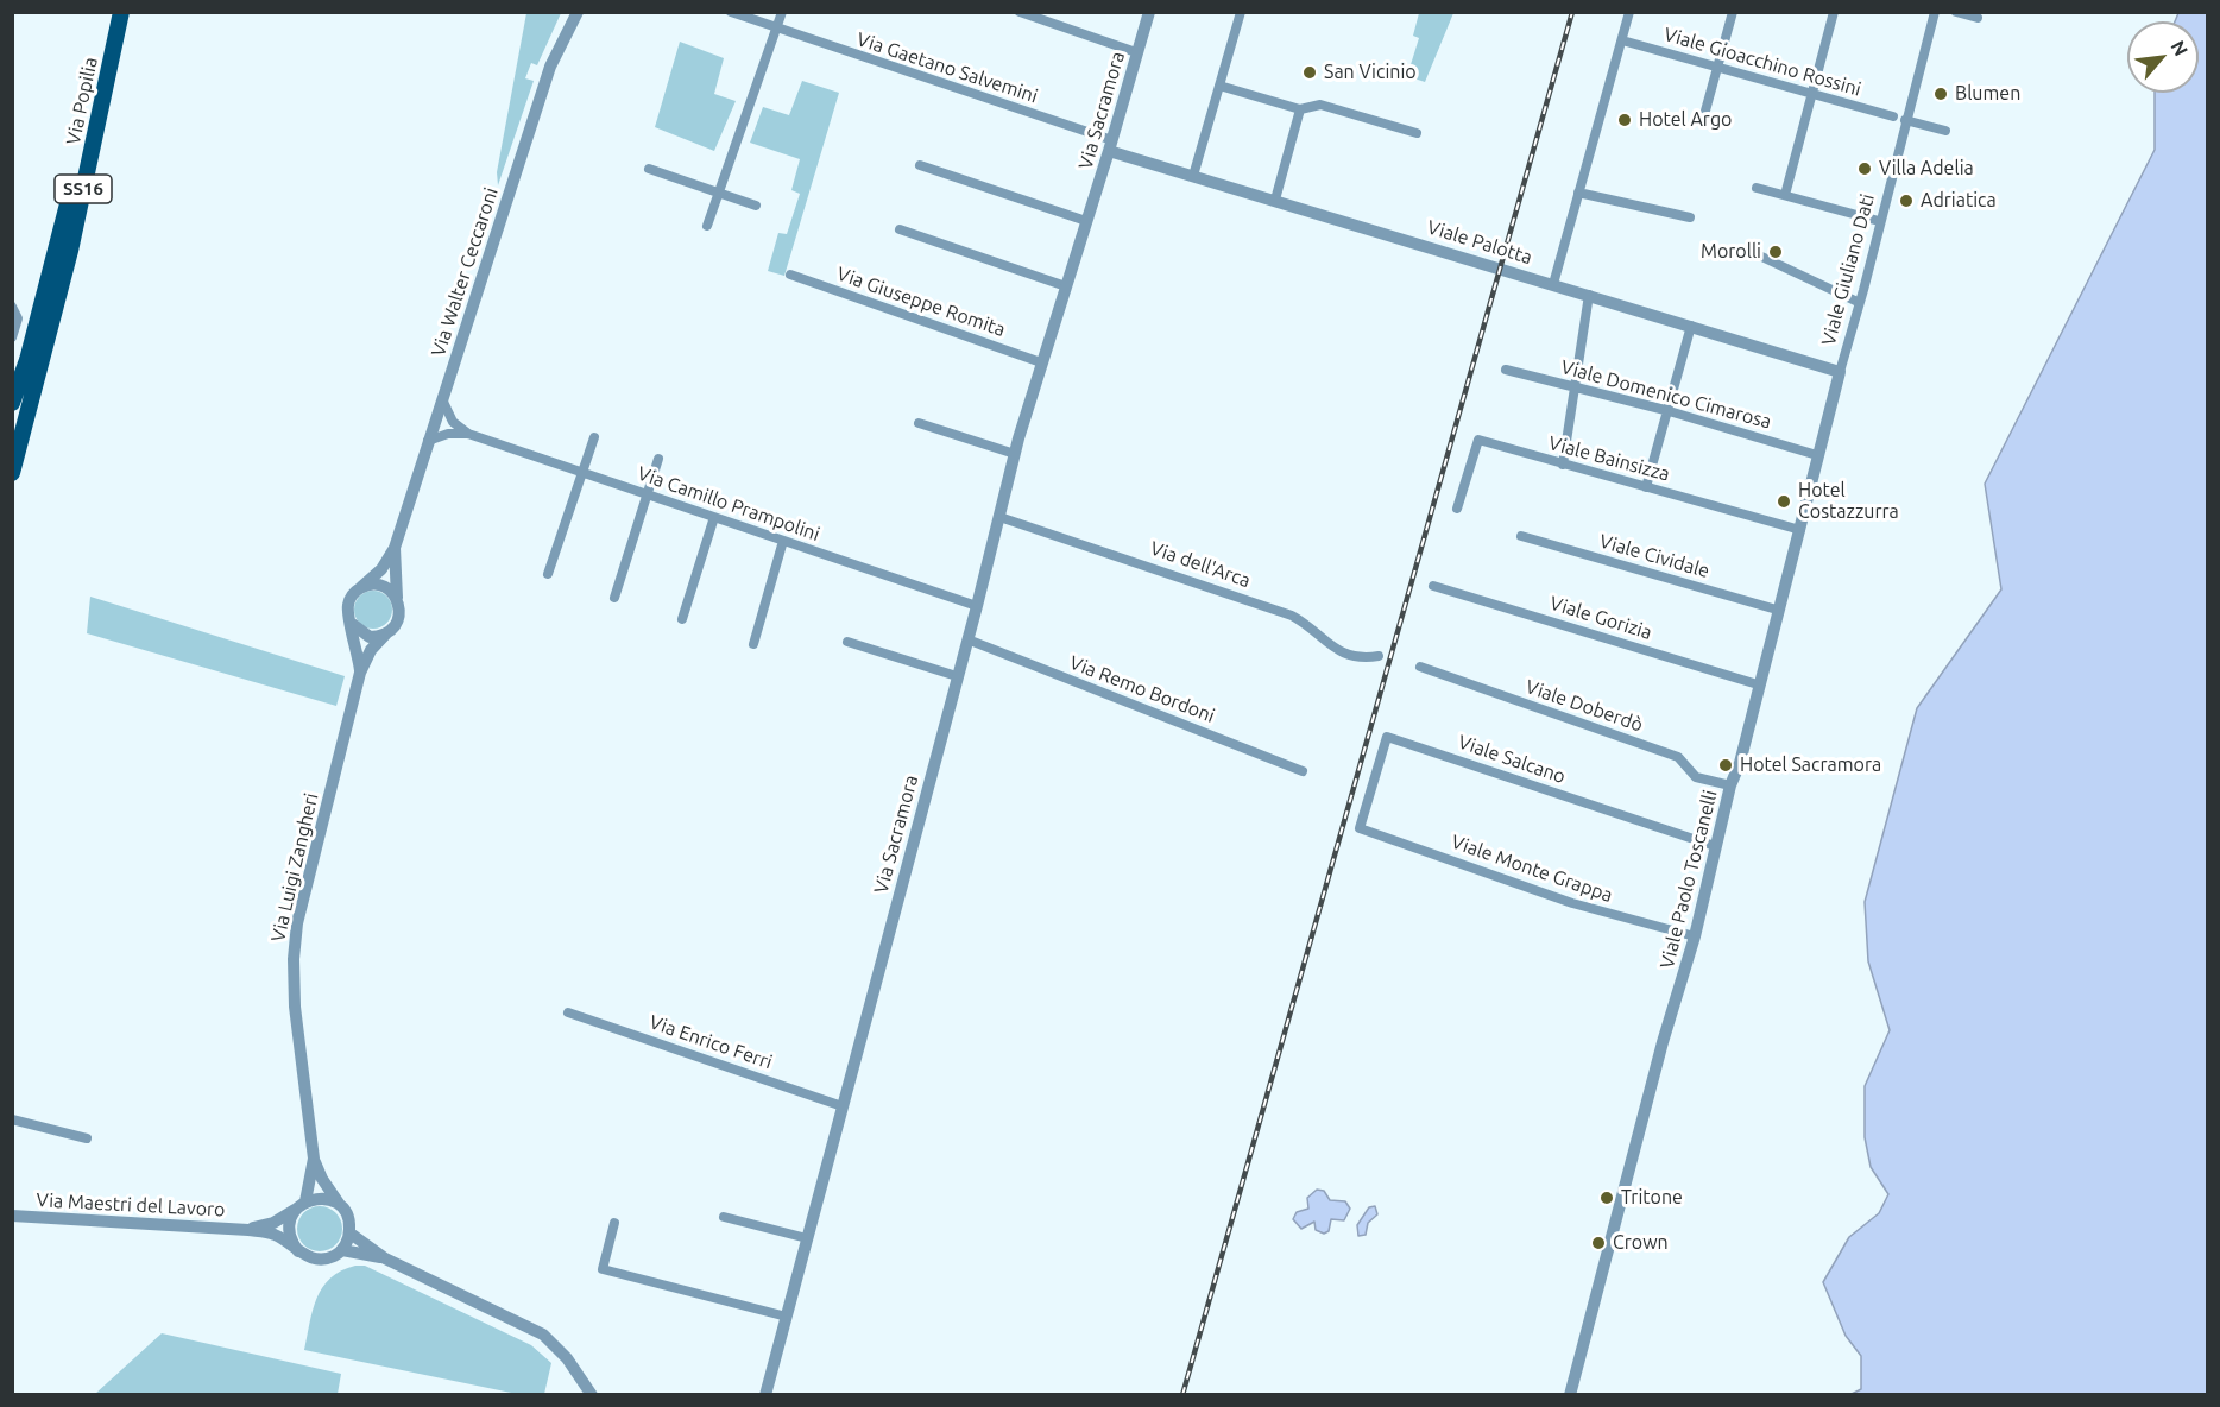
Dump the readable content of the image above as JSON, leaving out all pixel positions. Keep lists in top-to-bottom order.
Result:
{
  "streets": {
    "main road": ["Via Popilia", "SS16"],
    "street": [
      "Viale Gioacchino Rossini",
      "Via Gaetano Salvemini",
      "Via Sacramora",
      "Viale Palotta",
      "Viale Giuliano Dati",
      "Via Walter Ceccaroni",
      "Via Giuseppe Romita",
      "Viale Domenico Cimarosa",
      "Viale Bainsizza",
      "Via Camillo Prampolini",
      "Viale Cividale",
      "Via dell'Arca",
      "Viale Gorizia",
      "Via Remo Bordoni",
      "Viale Doberdò",
      "Viale Salcano",
      "Via Luigi Zangheri",
      "Viale Monte Grappa",
      "Viale Paolo Toscanelli",
      "Via Enrico Ferri",
      "Via Maestri del Lavoro"
    ]
  },
  "crossings": [
    ["Via Gaetano Salvemini", "Via Sacramora"],
    ["Via Gaetano Salvemini", "Viale Palotta"],
    ["Via Popilia", "SS16"],
    ["Via Sacramora", "Viale Palotta"],
    ["Via Sacramora", "Via Giuseppe Romita"],
    ["Via Sacramora", "Via Camillo Prampolini"],
    ["Via Sacramora", "Via dell'Arca"],
    ["Via Sacramora", "Via Remo Bordoni"],
    ["Via Sacramora", "Via Enrico Ferri"],
    ["Viale Palotta", "Viale Giuliano Dati"],
    ["Viale Palotta", "Viale Paolo Toscanelli"],
    ["Viale Giuliano Dati", "Viale Paolo Toscanelli"],
    ["Via Walter Ceccaroni", "Via Camillo Prampolini"],
    ["Via Walter Ceccaroni", "Via Luigi Zangheri"],
    ["Viale Domenico Cimarosa", "Viale Paolo Toscanelli"],
    ["Viale Bainsizza", "Viale Paolo Toscanelli"],
    ["Viale Cividale", "Viale Paolo Toscanelli"],
    ["Viale Gorizia", "Viale Paolo Toscanelli"],
    ["Viale Doberdò", "Viale Paolo Toscanelli"],
    ["Viale Salcano", "Viale Monte Grappa"],
    ["Viale Salcano", "Viale Paolo Toscanelli"],
    ["Via Luigi Zangheri", "Via Maestri del Lavoro"],
    ["Viale Monte Grappa", "Viale Paolo Toscanelli"]
  ],
  "places": [
    "San Vicinio",
    "Blumen",
    "Hotel Argo",
    "Villa Adelia",
    "Adriatica",
    "Morolli",
    "Hotel Costazzurra",
    "Hotel Sacramora",
    "Tritone",
    "Crown"
  ],
  "north": "top right"
}
